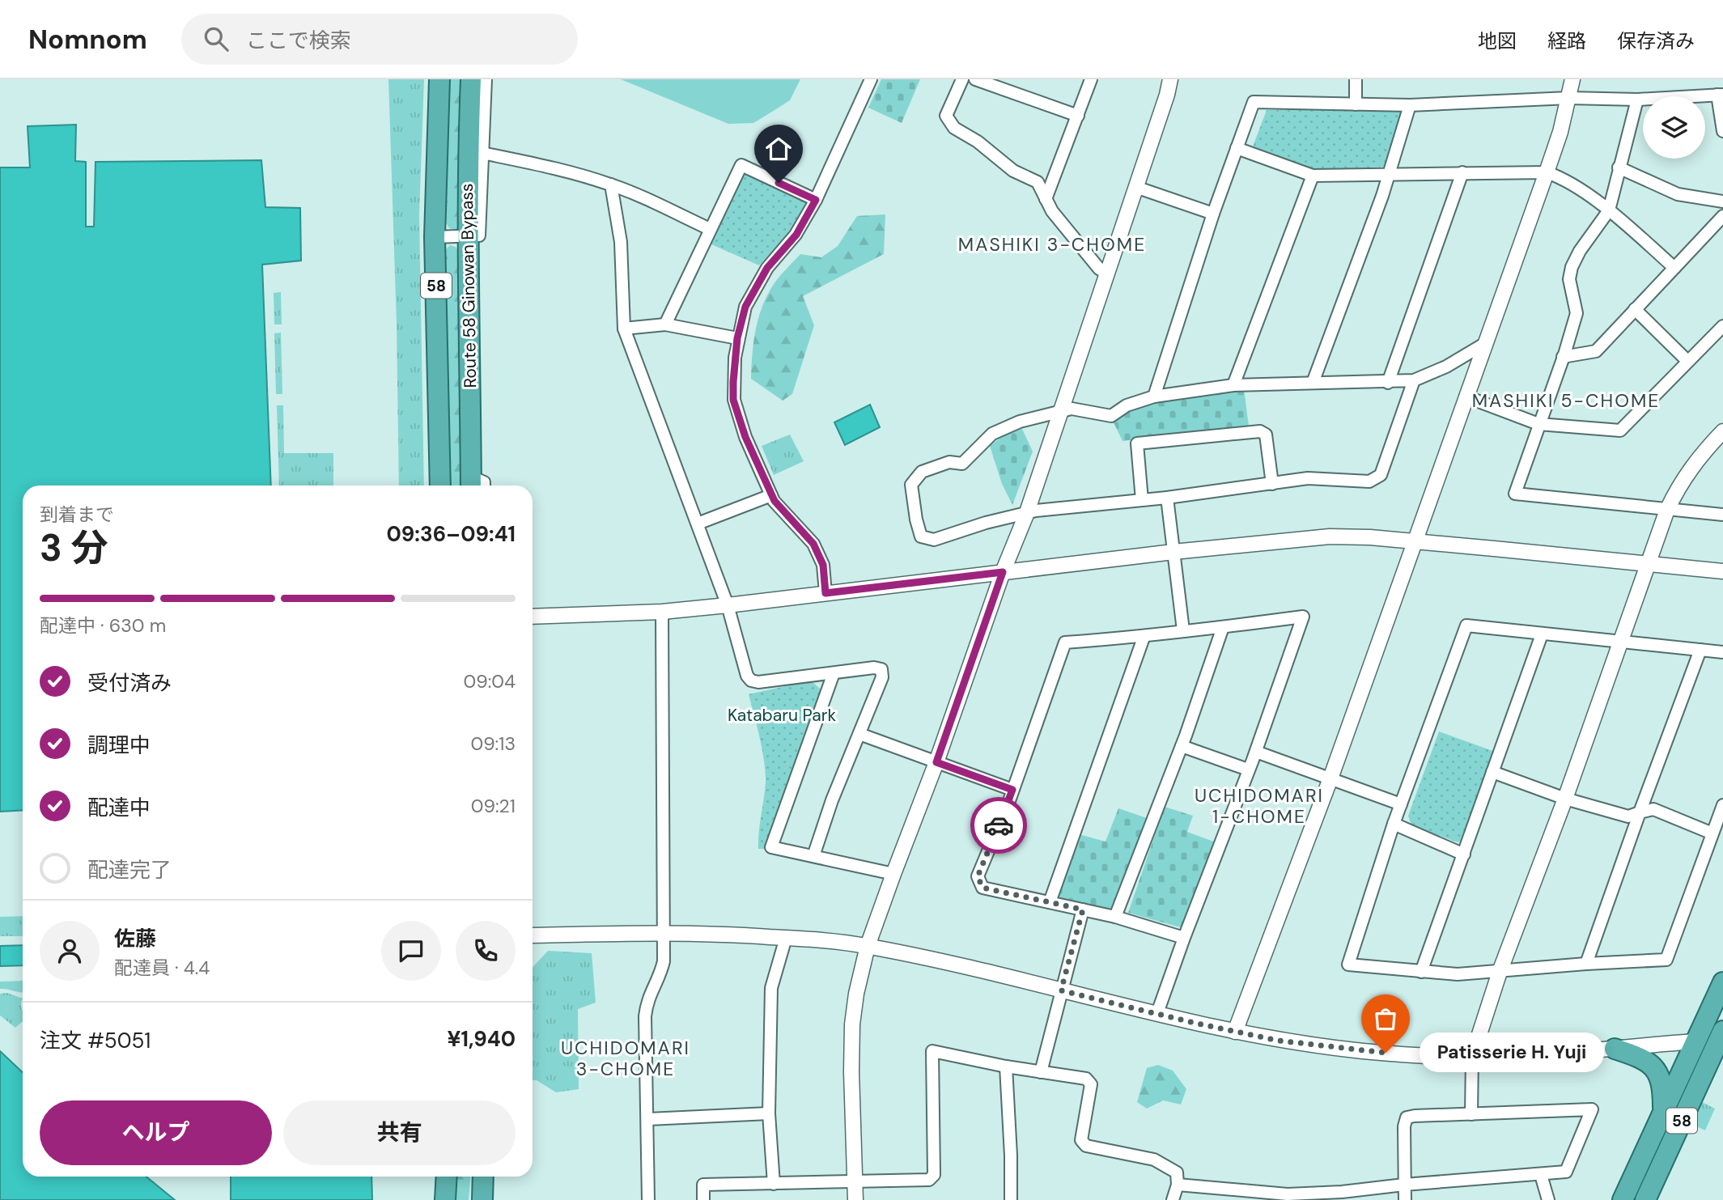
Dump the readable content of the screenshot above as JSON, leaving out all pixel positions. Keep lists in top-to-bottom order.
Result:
{
  "streets": {
    "highway": ["58", "Route 58 Ginowan Bypass"]
  },
  "districts": [
    "MASHIKI 3-CHOME",
    "MASHIKI 5-CHOME",
    "UCHIDOMARI 1-CHOME",
    "UCHIDOMARI 3-CHOME"
  ],
  "parks": ["Katabaru Park"],
  "places": ["Patisserie H. Yuji"],
  "page": {
    "header": "Nomnom",
    "search": "ここで検索",
    "nav": ["地図", "経路", "保存済み"],
    "heading": ["3 分", "到着まで", "09:36–09:41"],
    "panel": [
      "佐藤",
      "配達員 · 4.4",
      "注文 #5051",
      "¥1,940"
    ],
    "bar": "配達中 · 630 m",
    "list": [
      ["受付済み", "09:04"],
      ["調理中", "09:13"],
      ["配達中", "09:21"],
      "配達完了"
    ],
    "bubble": "Patisserie H. Yuji",
    "buttons": ["ヘルプ", "共有"]
  }
}
